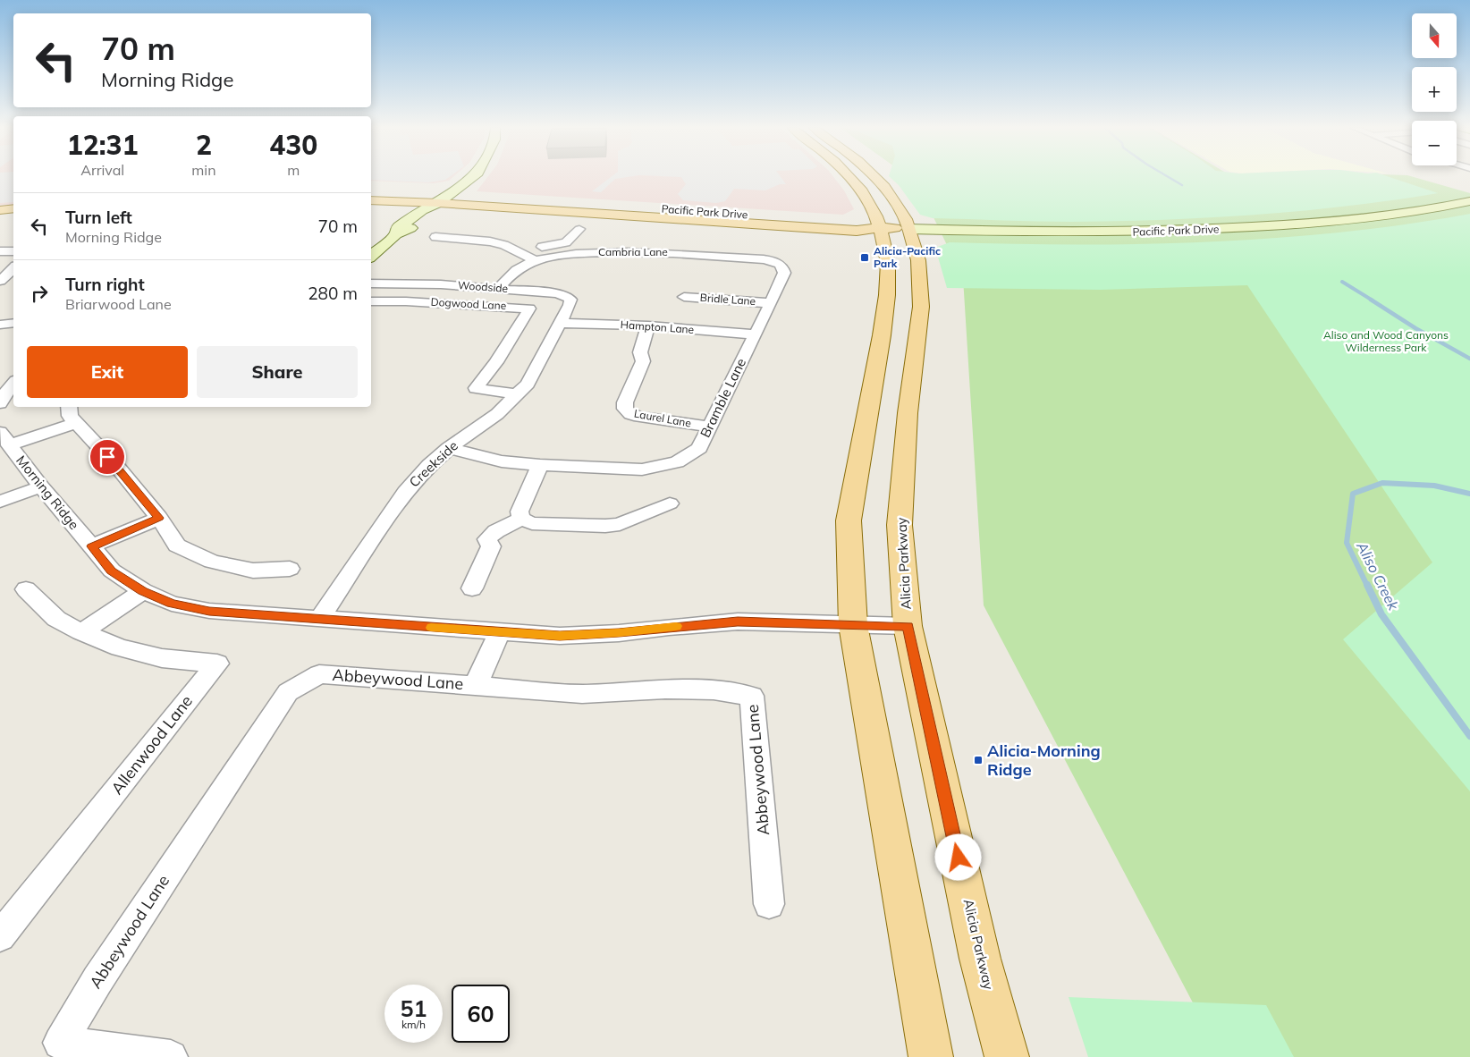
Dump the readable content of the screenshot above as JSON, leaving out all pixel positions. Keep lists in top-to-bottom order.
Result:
{
  "streets": {
    "main road": ["Pacific Park Drive", "Alicia Parkway"],
    "street": [
      "Cambria Lane",
      "Woodside",
      "Bridle Lane",
      "Dogwood Lane",
      "Hampton Lane",
      "Bramble Lane",
      "Laurel Lane",
      "Creekside",
      "Morning Ridge",
      "Abbeywood Lane",
      "Allenwood Lane"
    ]
  },
  "crossings": [
    ["Pacific Park Drive", "Alicia Parkway"],
    ["Cambria Lane", "Woodside"],
    ["Cambria Lane", "Bramble Lane"],
    ["Woodside", "Dogwood Lane"],
    ["Woodside", "Hampton Lane"],
    ["Woodside", "Creekside"],
    ["Bridle Lane", "Bramble Lane"],
    ["Dogwood Lane", "Creekside"],
    ["Hampton Lane", "Bramble Lane"],
    ["Hampton Lane", "Laurel Lane"],
    ["Hampton Lane", "Creekside"],
    ["Bramble Lane", "Laurel Lane"],
    ["Bramble Lane", "Creekside"],
    ["Creekside", "Morning Ridge"],
    ["Morning Ridge", "Alicia Parkway"]
  ],
  "water": ["Aliso Creek"],
  "parks": ["Aliso and Wood Canyons Wilderness Park"],
  "places": {
    "transit": ["Alicia-Pacific Park", "Alicia-Morning Ridge"]
  },
  "north": "bottom",
  "page": {
    "map_buttons": ["+", "−"],
    "turn": ["70 m", "Morning Ridge"],
    "eta": [
      "12:31",
      "Arrival",
      "2",
      "min",
      "430",
      "m"
    ],
    "list": [
      {
        "name": "Turn left",
        "note": "Morning Ridge",
        "value": "70 m"
      },
      {
        "name": "Turn right",
        "note": "Briarwood Lane",
        "value": "280 m"
      }
    ],
    "buttons": ["Exit", "Share"],
    "speed": "51 km/h",
    "limit": "60"
  }
}
